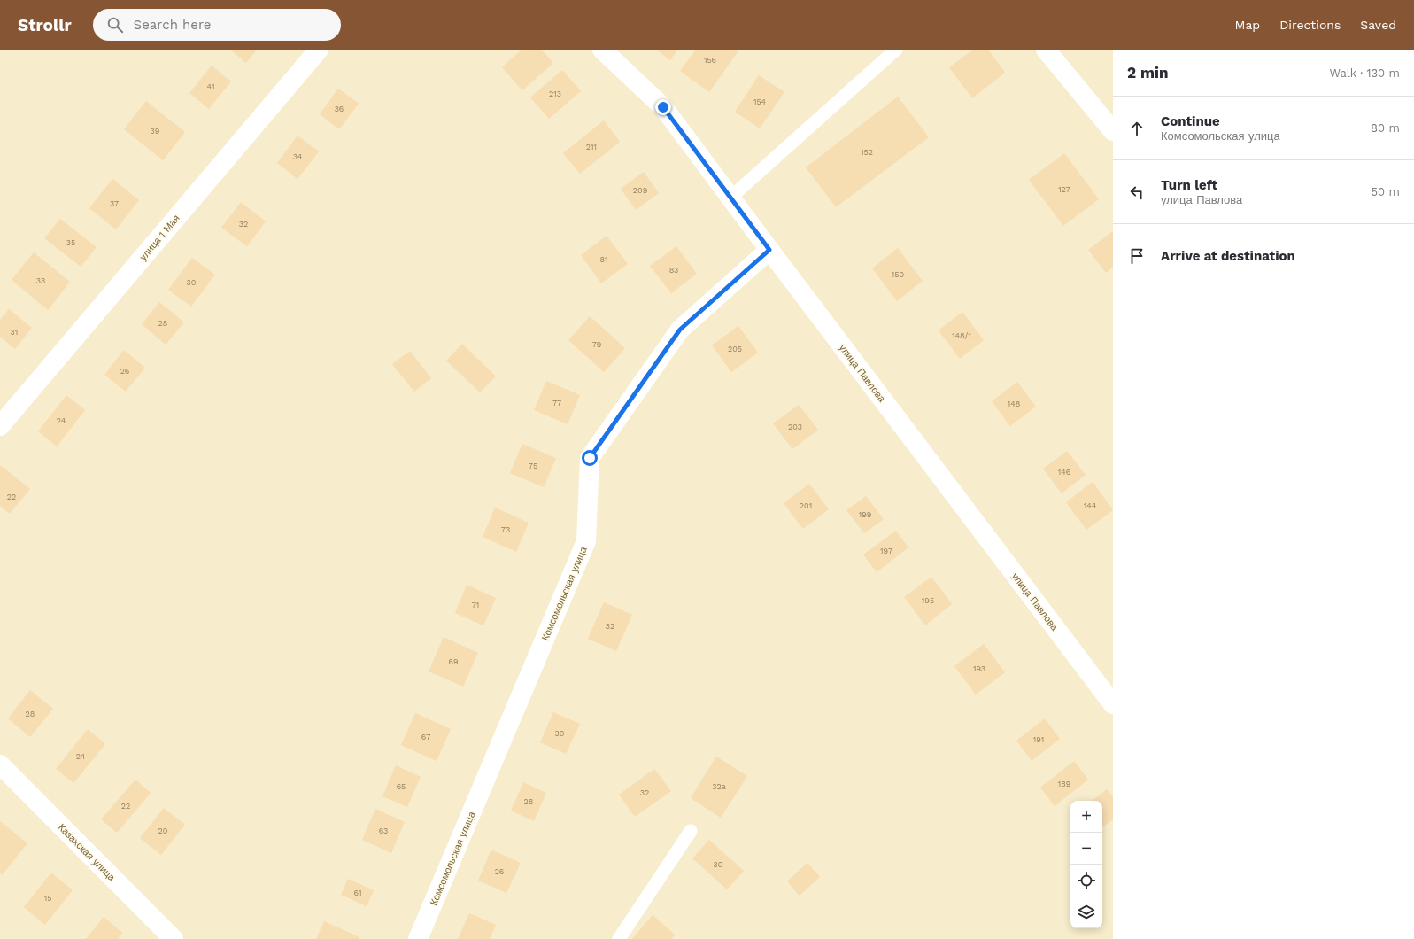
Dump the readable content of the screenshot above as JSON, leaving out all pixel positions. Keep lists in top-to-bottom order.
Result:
{
  "streets": {
    "street": [
      "улица 1 Мая",
      "улица Павлова",
      "Комсомольская улица",
      "Казахская улица"
    ]
  },
  "crossings": [
    ["улица Павлова", "Комсомольская улица"]
  ],
  "house_numbers": [
    "156",
    "41",
    "213",
    "154",
    "36",
    "39",
    "211",
    "152",
    "34",
    "127",
    "209",
    "37",
    "32",
    "35",
    "81",
    "83",
    "150",
    "33",
    "30",
    "28",
    "31",
    "148/1",
    "79",
    "205",
    "26",
    "77",
    "148",
    "24",
    "203",
    "75",
    "146",
    "22",
    "201",
    "144",
    "199",
    "73",
    "197",
    "195",
    "71",
    "32",
    "69",
    "193",
    "28",
    "30",
    "67",
    "191",
    "24",
    "189",
    "65",
    "32а",
    "32",
    "28",
    "22",
    "20",
    "63",
    "30",
    "26",
    "61",
    "15"
  ],
  "page": {
    "header": "Strollr",
    "search": "Search here",
    "nav": ["Map", "Directions", "Saved"],
    "heading": ["2 min", "Walk · 130 m"],
    "list": [
      ["Continue", "Комсомольская улица", "80 m"],
      ["Turn left", "улица Павлова", "50 m"],
      "Arrive at destination"
    ],
    "map_buttons": ["+", "−"]
  }
}
